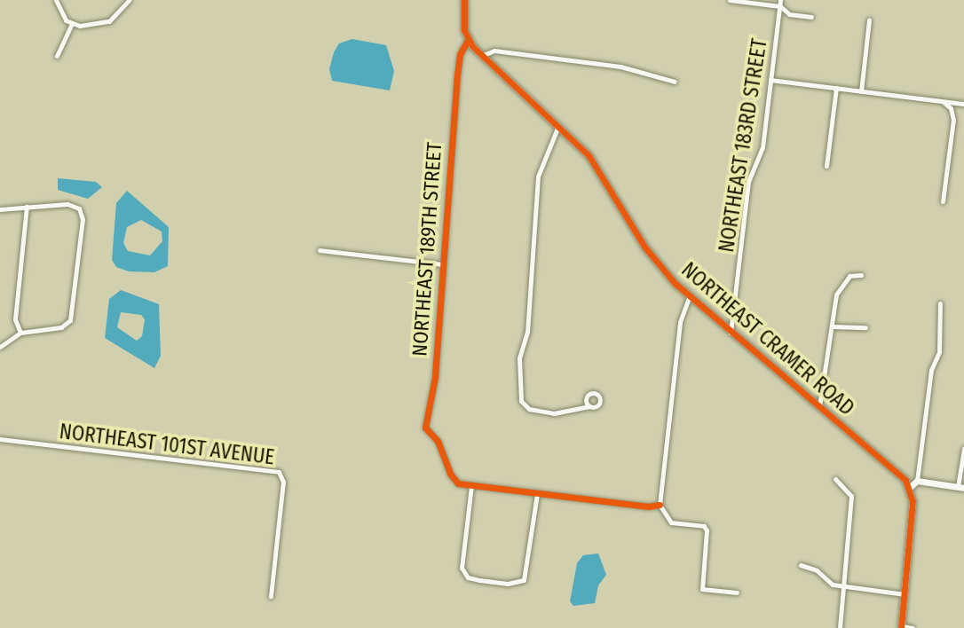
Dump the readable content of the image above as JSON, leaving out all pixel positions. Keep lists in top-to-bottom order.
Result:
{
  "streets": {
    "street": [
      "NORTHEAST 183RD STREET",
      "NORTHEAST 189TH STREET",
      "NORTHEAST CRAMER ROAD",
      "NORTHEAST 101ST AVENUE"
    ]
  },
  "crossings": [
    ["NORTHEAST 183RD STREET", "NORTHEAST CRAMER ROAD"],
    ["NORTHEAST 189TH STREET", "NORTHEAST CRAMER ROAD"]
  ]
}
